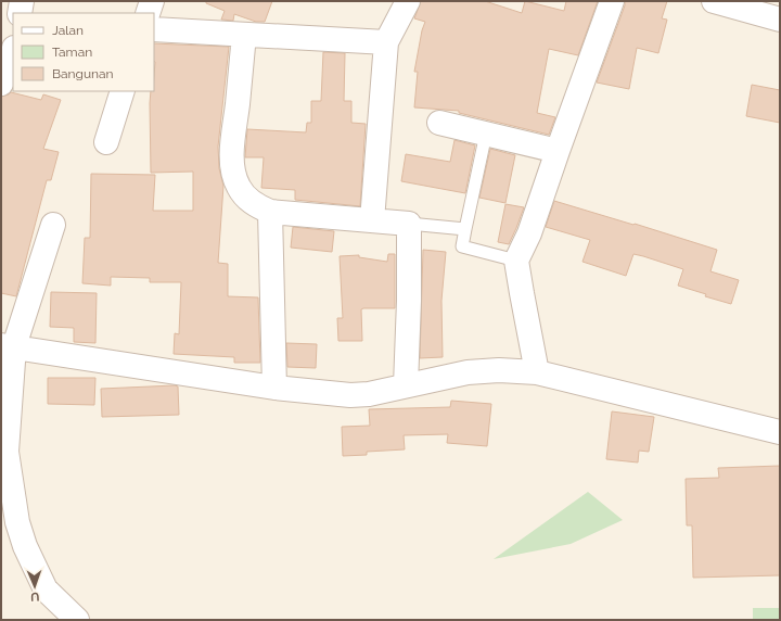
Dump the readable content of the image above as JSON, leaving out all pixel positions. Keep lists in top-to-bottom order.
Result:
{
  "legend": ["Jalan", "Taman", "Bangunan"],
  "north": "bottom"
}
